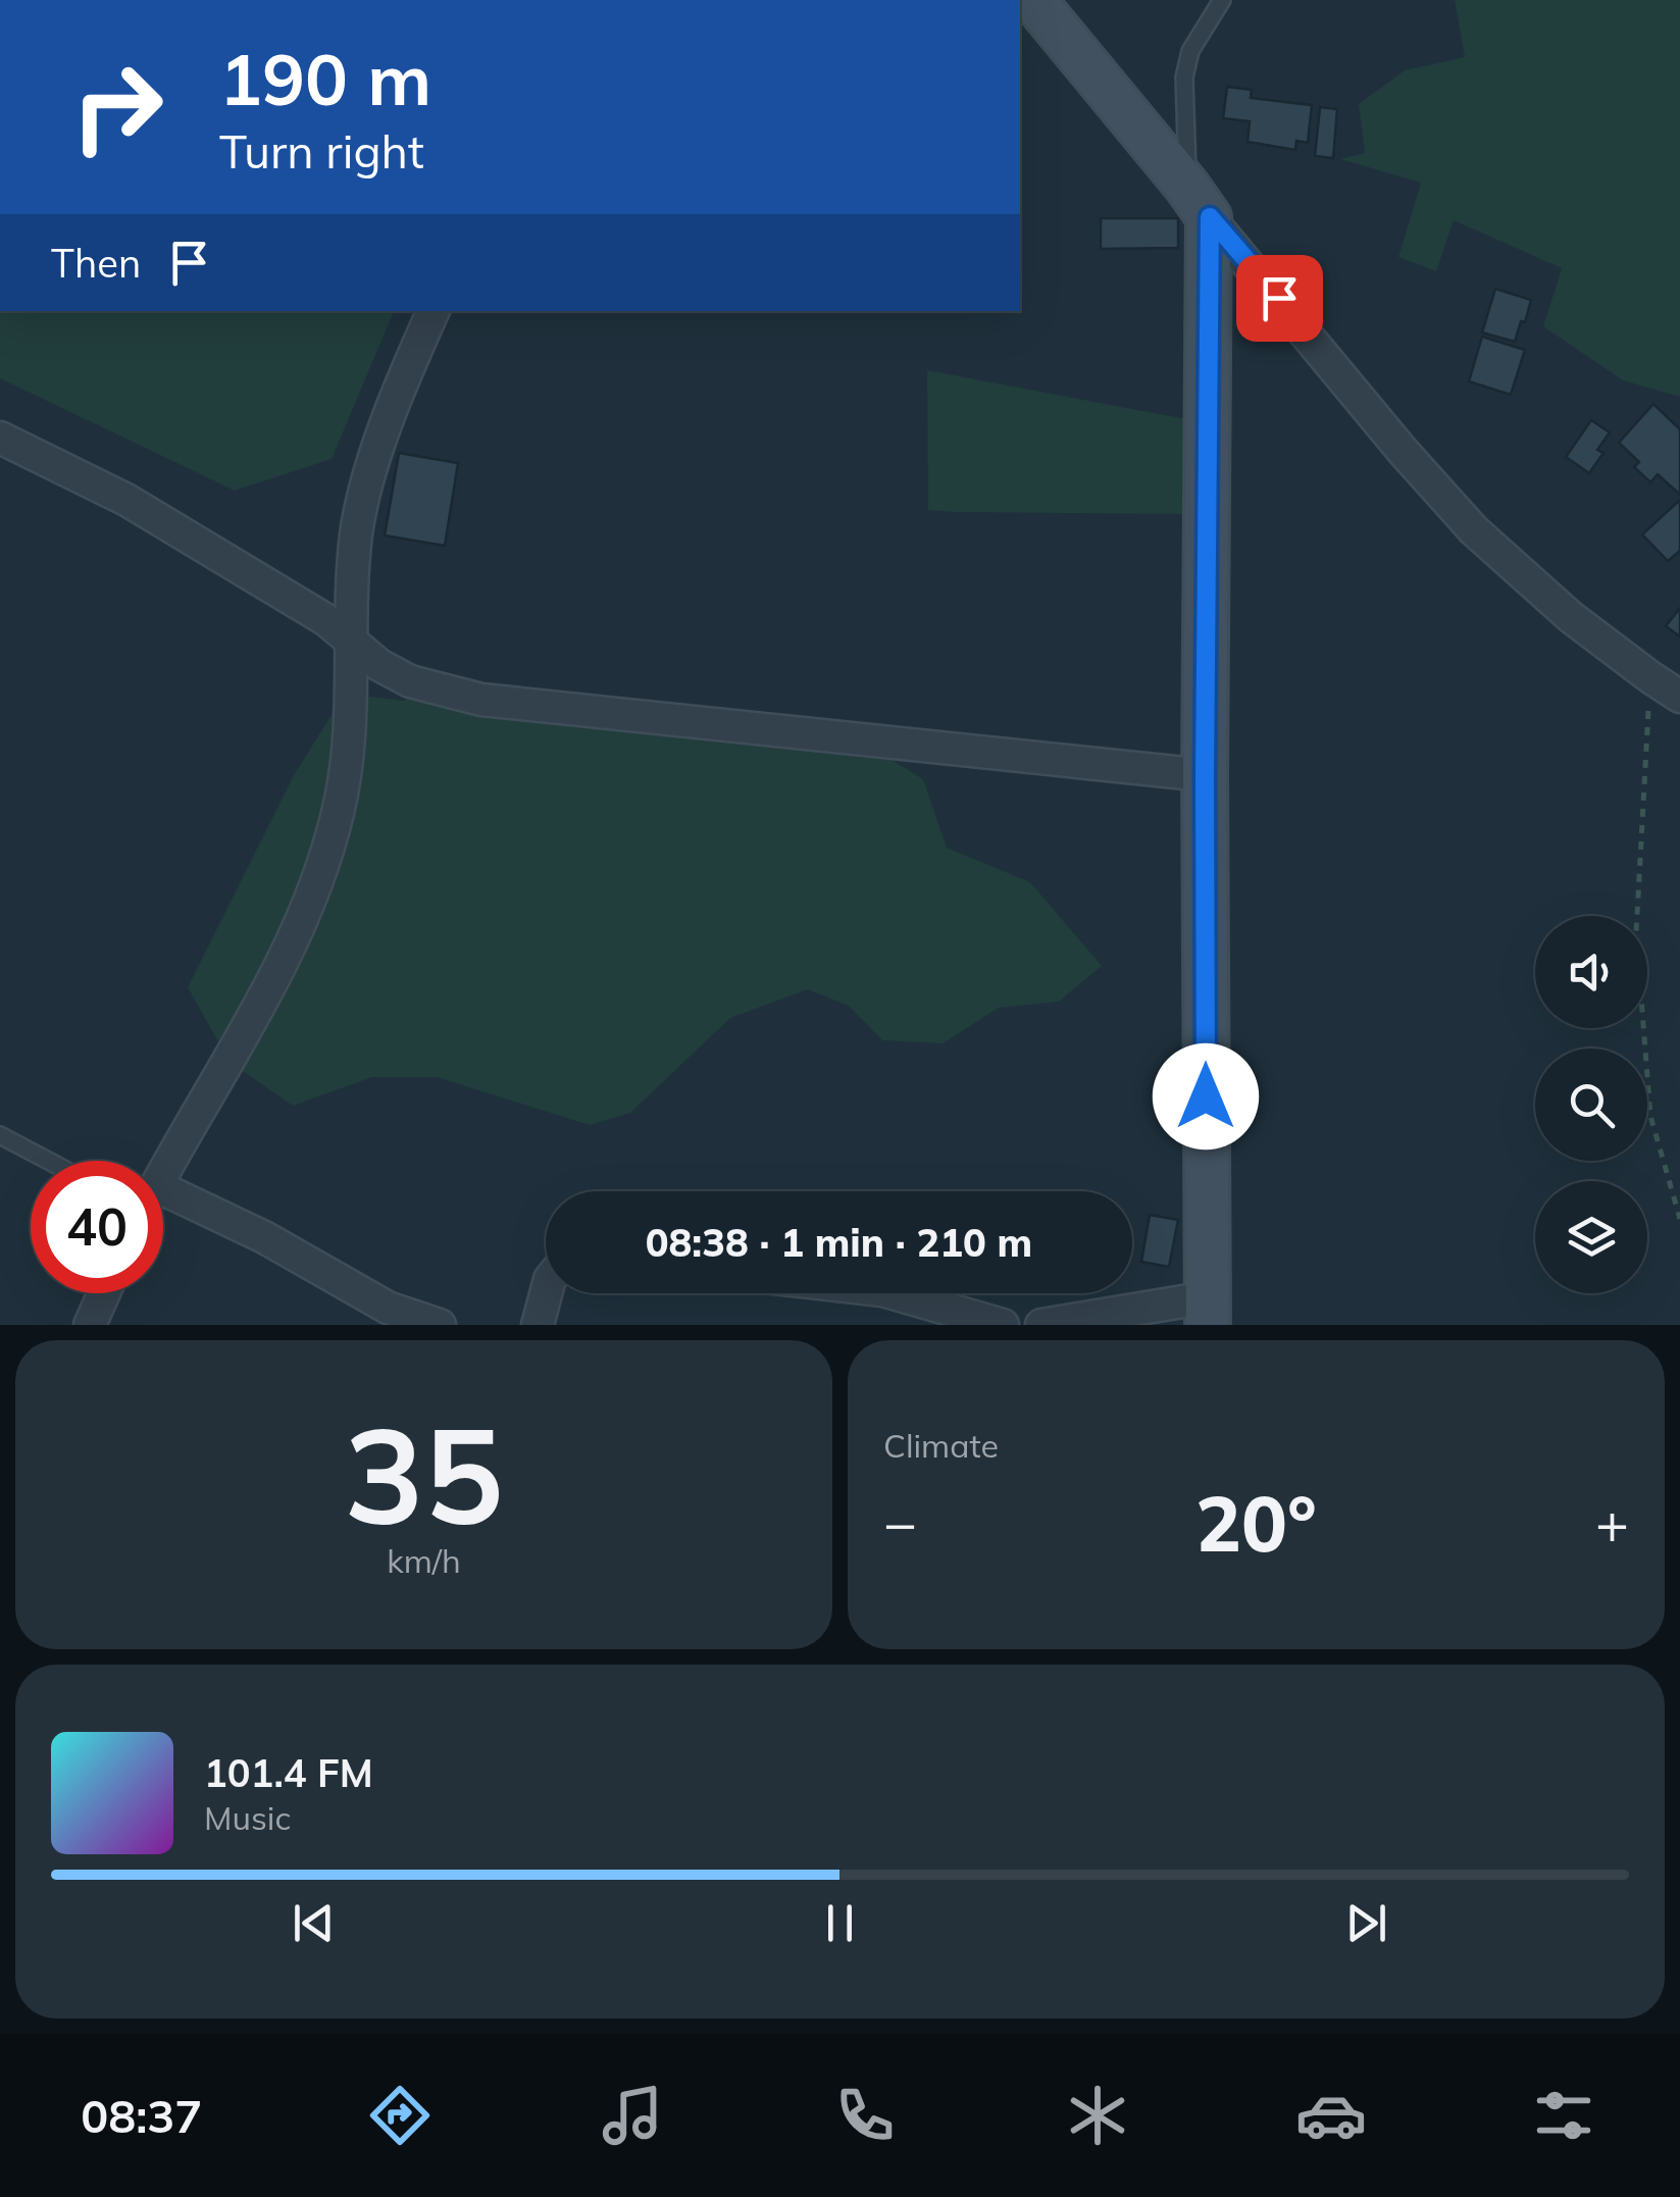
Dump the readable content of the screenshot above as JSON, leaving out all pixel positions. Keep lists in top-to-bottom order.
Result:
{
  "page": {
    "turn": ["190 m", "Turn right"],
    "then": "Then",
    "limit": "40",
    "trip": "08:38 · 1 min · 210 m",
    "tile": [
      ["35", "km/h"],
      "Climate"
    ],
    "heat": ["−", "20°", "+"],
    "song": ["101.4 FM", "Music"],
    "tabs": "08:37"
  }
}
